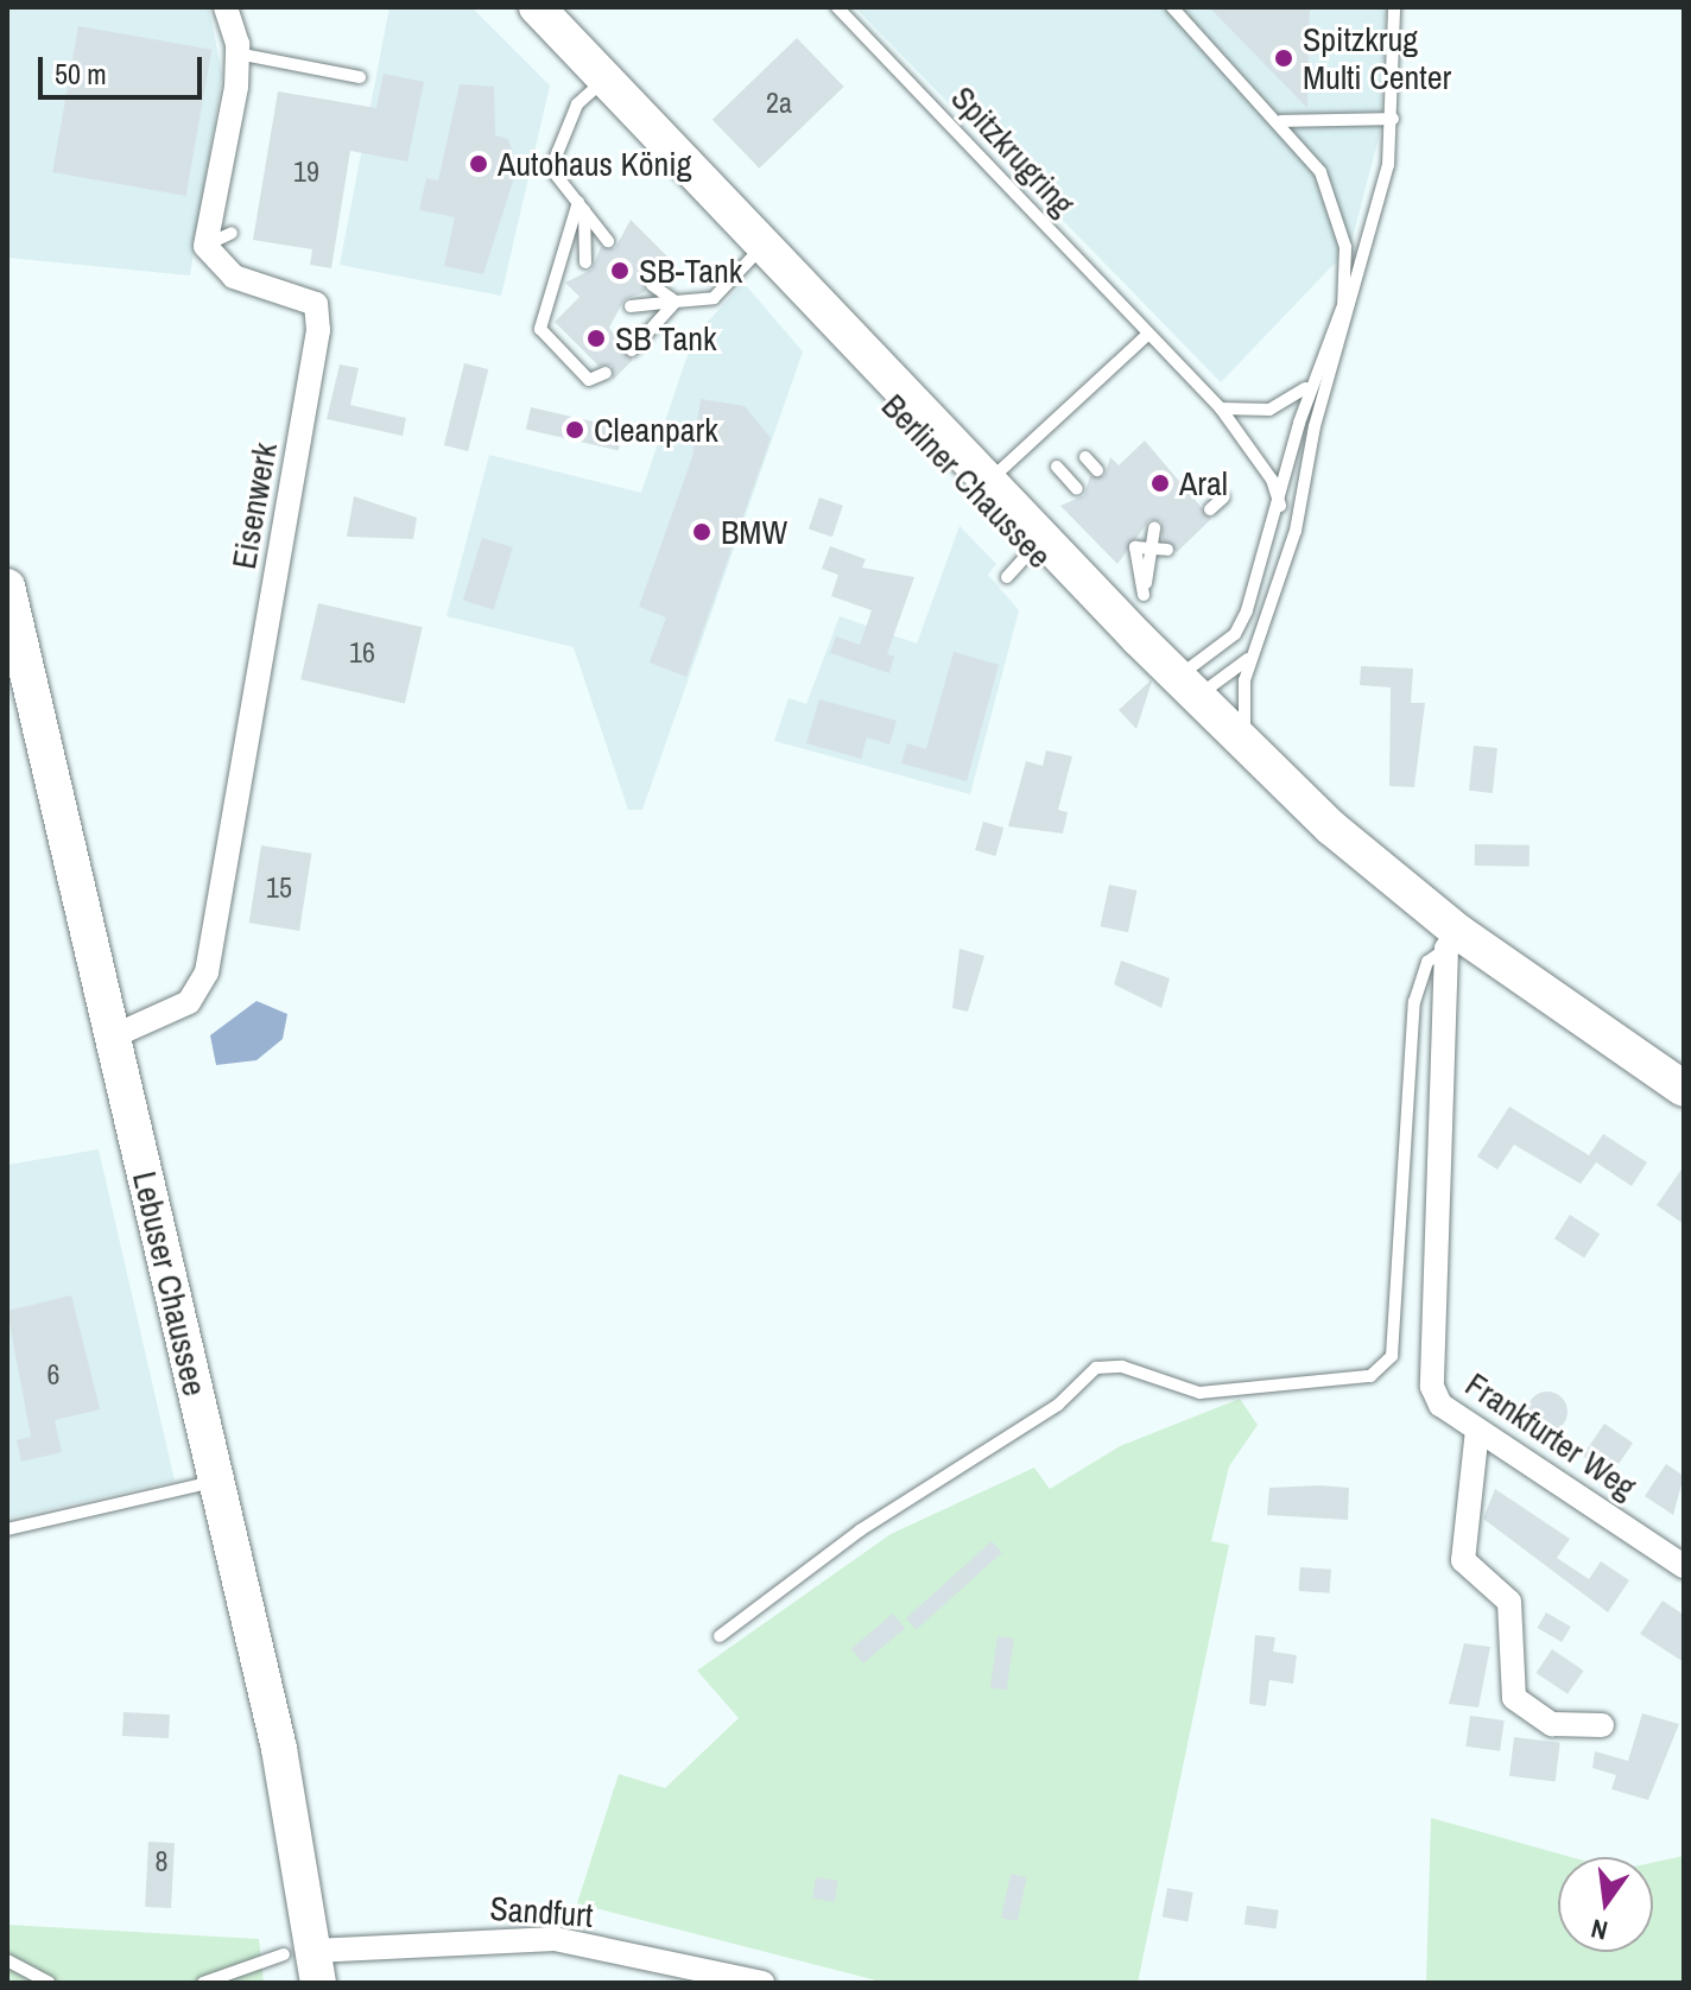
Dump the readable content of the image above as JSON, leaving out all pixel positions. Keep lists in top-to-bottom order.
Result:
{
  "streets": {
    "main road": ["Berliner Chaussee", "Lebuser Chaussee"],
    "street": ["Eisenwerk", "Frankfurter Weg", "Sandfurt"],
    "lane": ["Spitzkrugring"]
  },
  "crossings": [
    ["Berliner Chaussee", "Frankfurter Weg"],
    ["Eisenwerk", "Lebuser Chaussee"],
    ["Lebuser Chaussee", "Sandfurt"]
  ],
  "places": [
    "Spitzkrug Multi Center",
    "Autohaus König",
    "SB-Tank",
    "SB Tank",
    "Cleanpark",
    "Aral",
    "BMW"
  ],
  "house_numbers": [
    "2a",
    "19",
    "16",
    "15",
    "6",
    "8"
  ],
  "scale_bar": "50 m",
  "north": "bottom"
}
